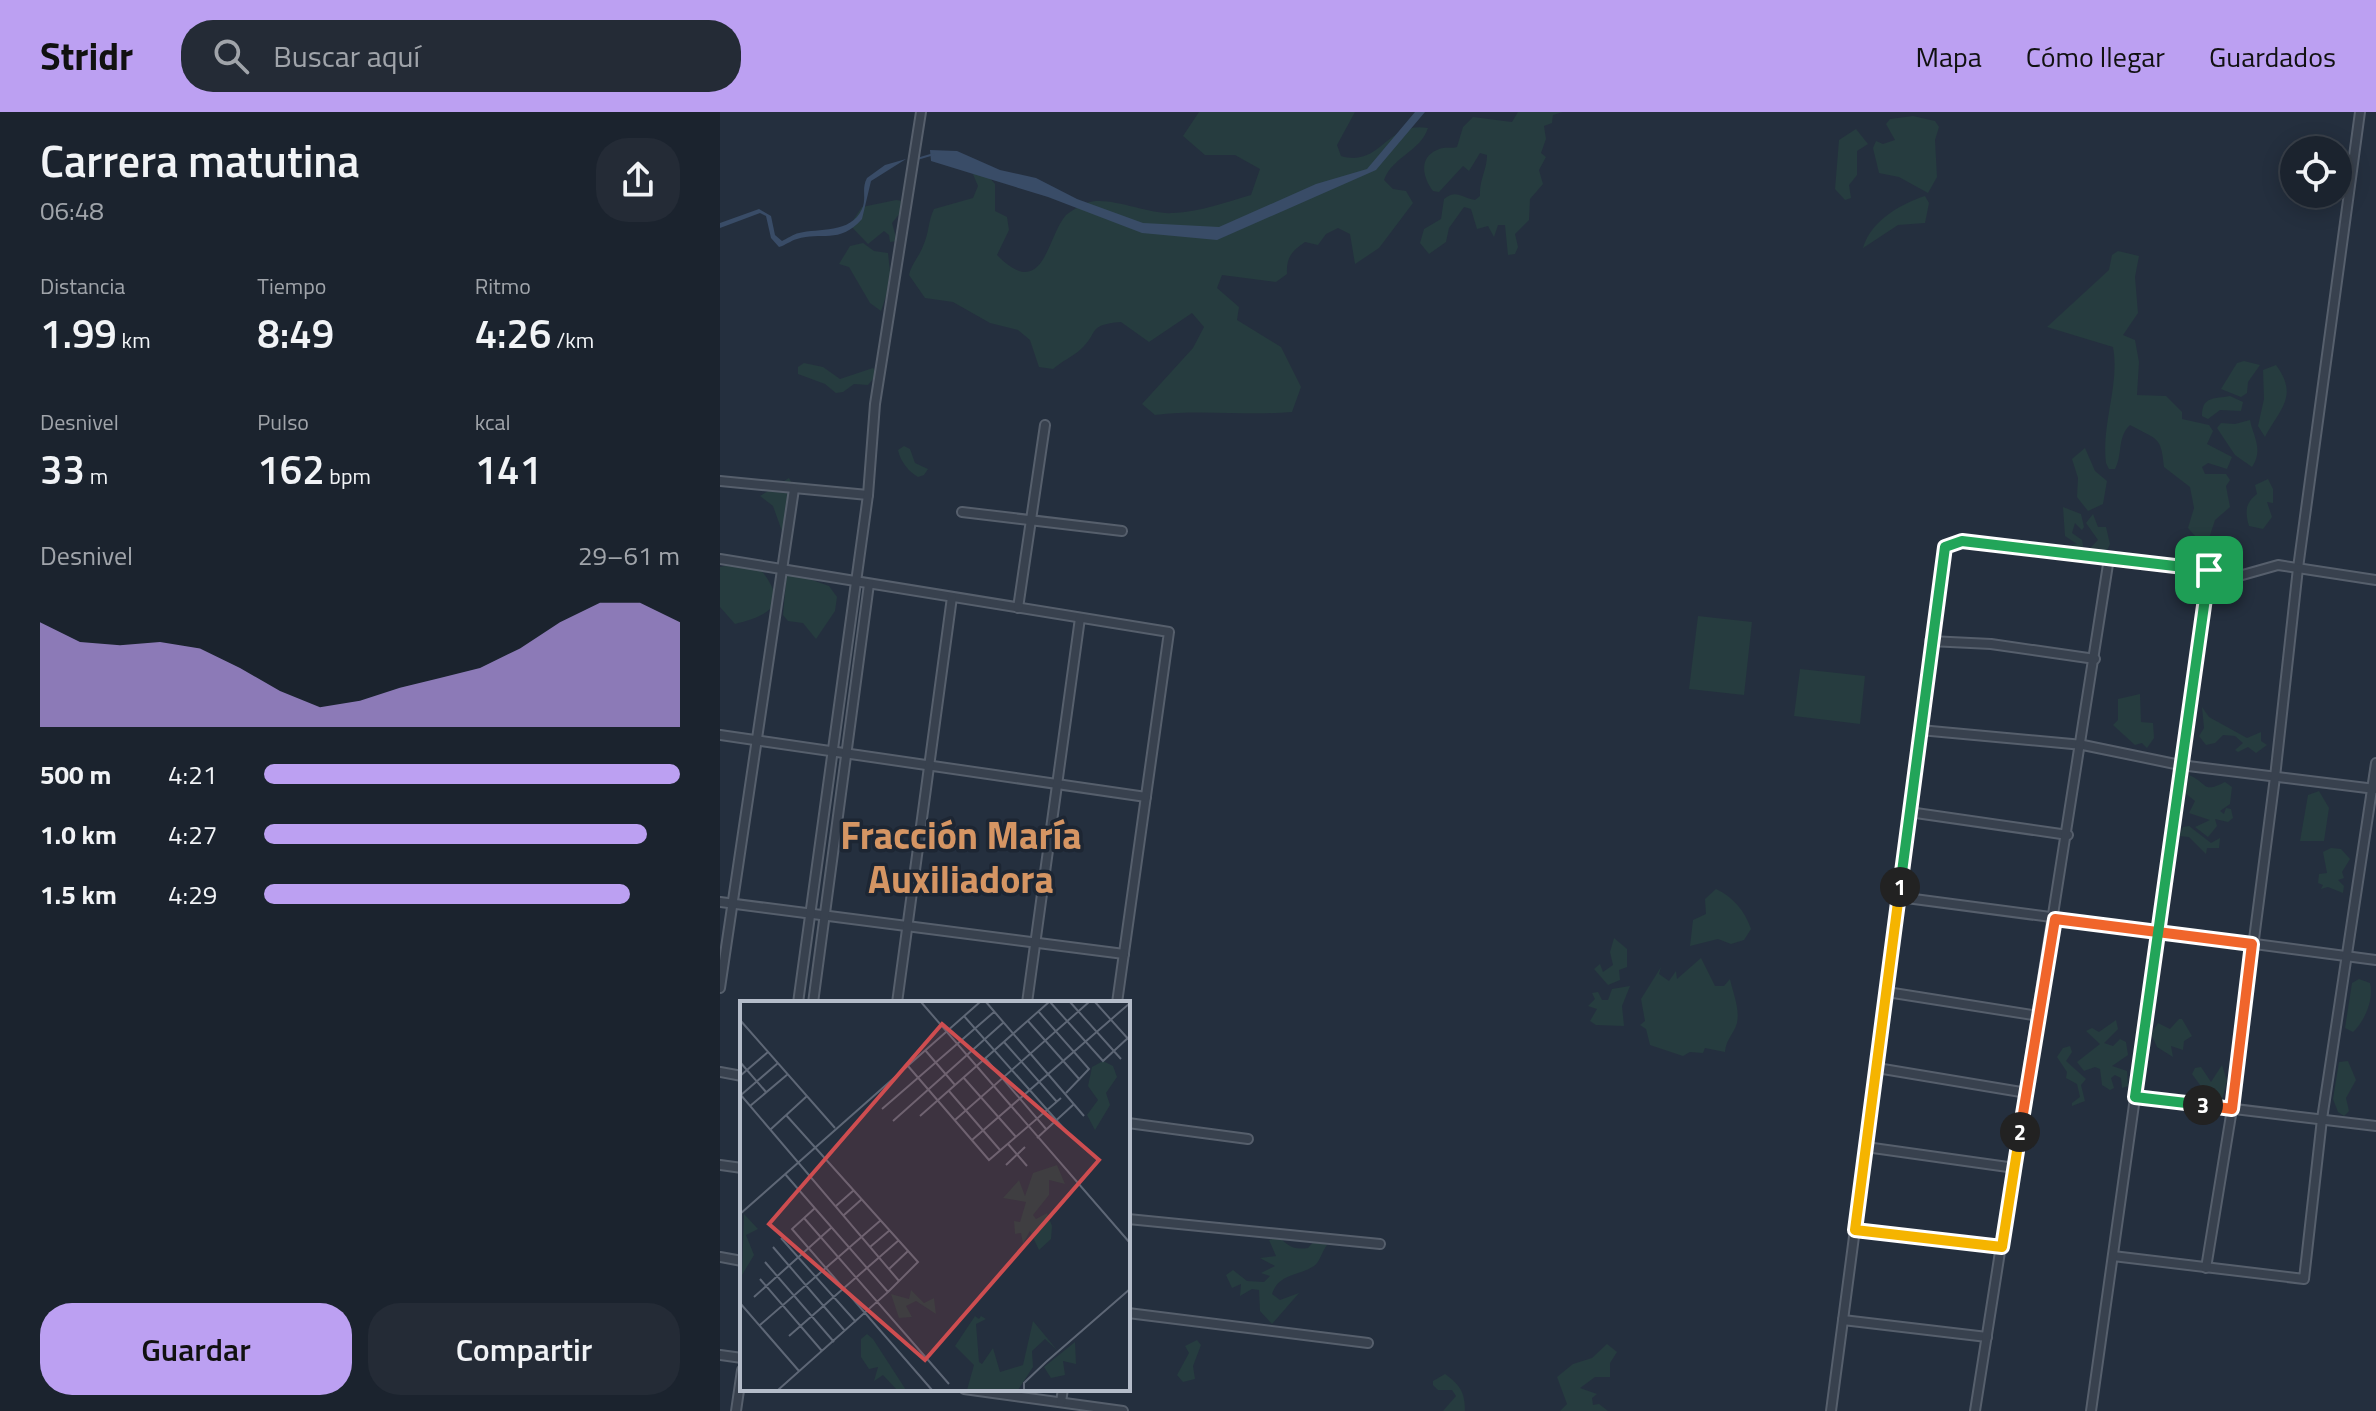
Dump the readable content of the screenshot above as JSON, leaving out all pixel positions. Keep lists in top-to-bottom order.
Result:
{
  "districts": ["Fracción María Auxiliadora"],
  "page": {
    "header": "Stridr",
    "search": "Buscar aquí",
    "nav": ["Mapa", "Cómo llegar", "Guardados"],
    "heading": ["Carrera matutina", "06:48"],
    "stats": [
      ["Distancia", "1.99 km"],
      ["Tiempo", "8:49"],
      ["Ritmo", "4:26 /km"],
      ["Desnivel", "33 m"],
      ["Pulso", "162 bpm"],
      ["kcal", "141"]
    ],
    "chart": ["Desnivel", "29–61 m"],
    "list": [
      {
        "name": "500 m",
        "note": "4:21"
      },
      {
        "name": "1.0 km",
        "note": "4:27"
      },
      {
        "name": "1.5 km",
        "note": "4:29"
      }
    ],
    "pins": ["1", "3", "2"],
    "buttons": ["Guardar", "Compartir"]
  }
}
